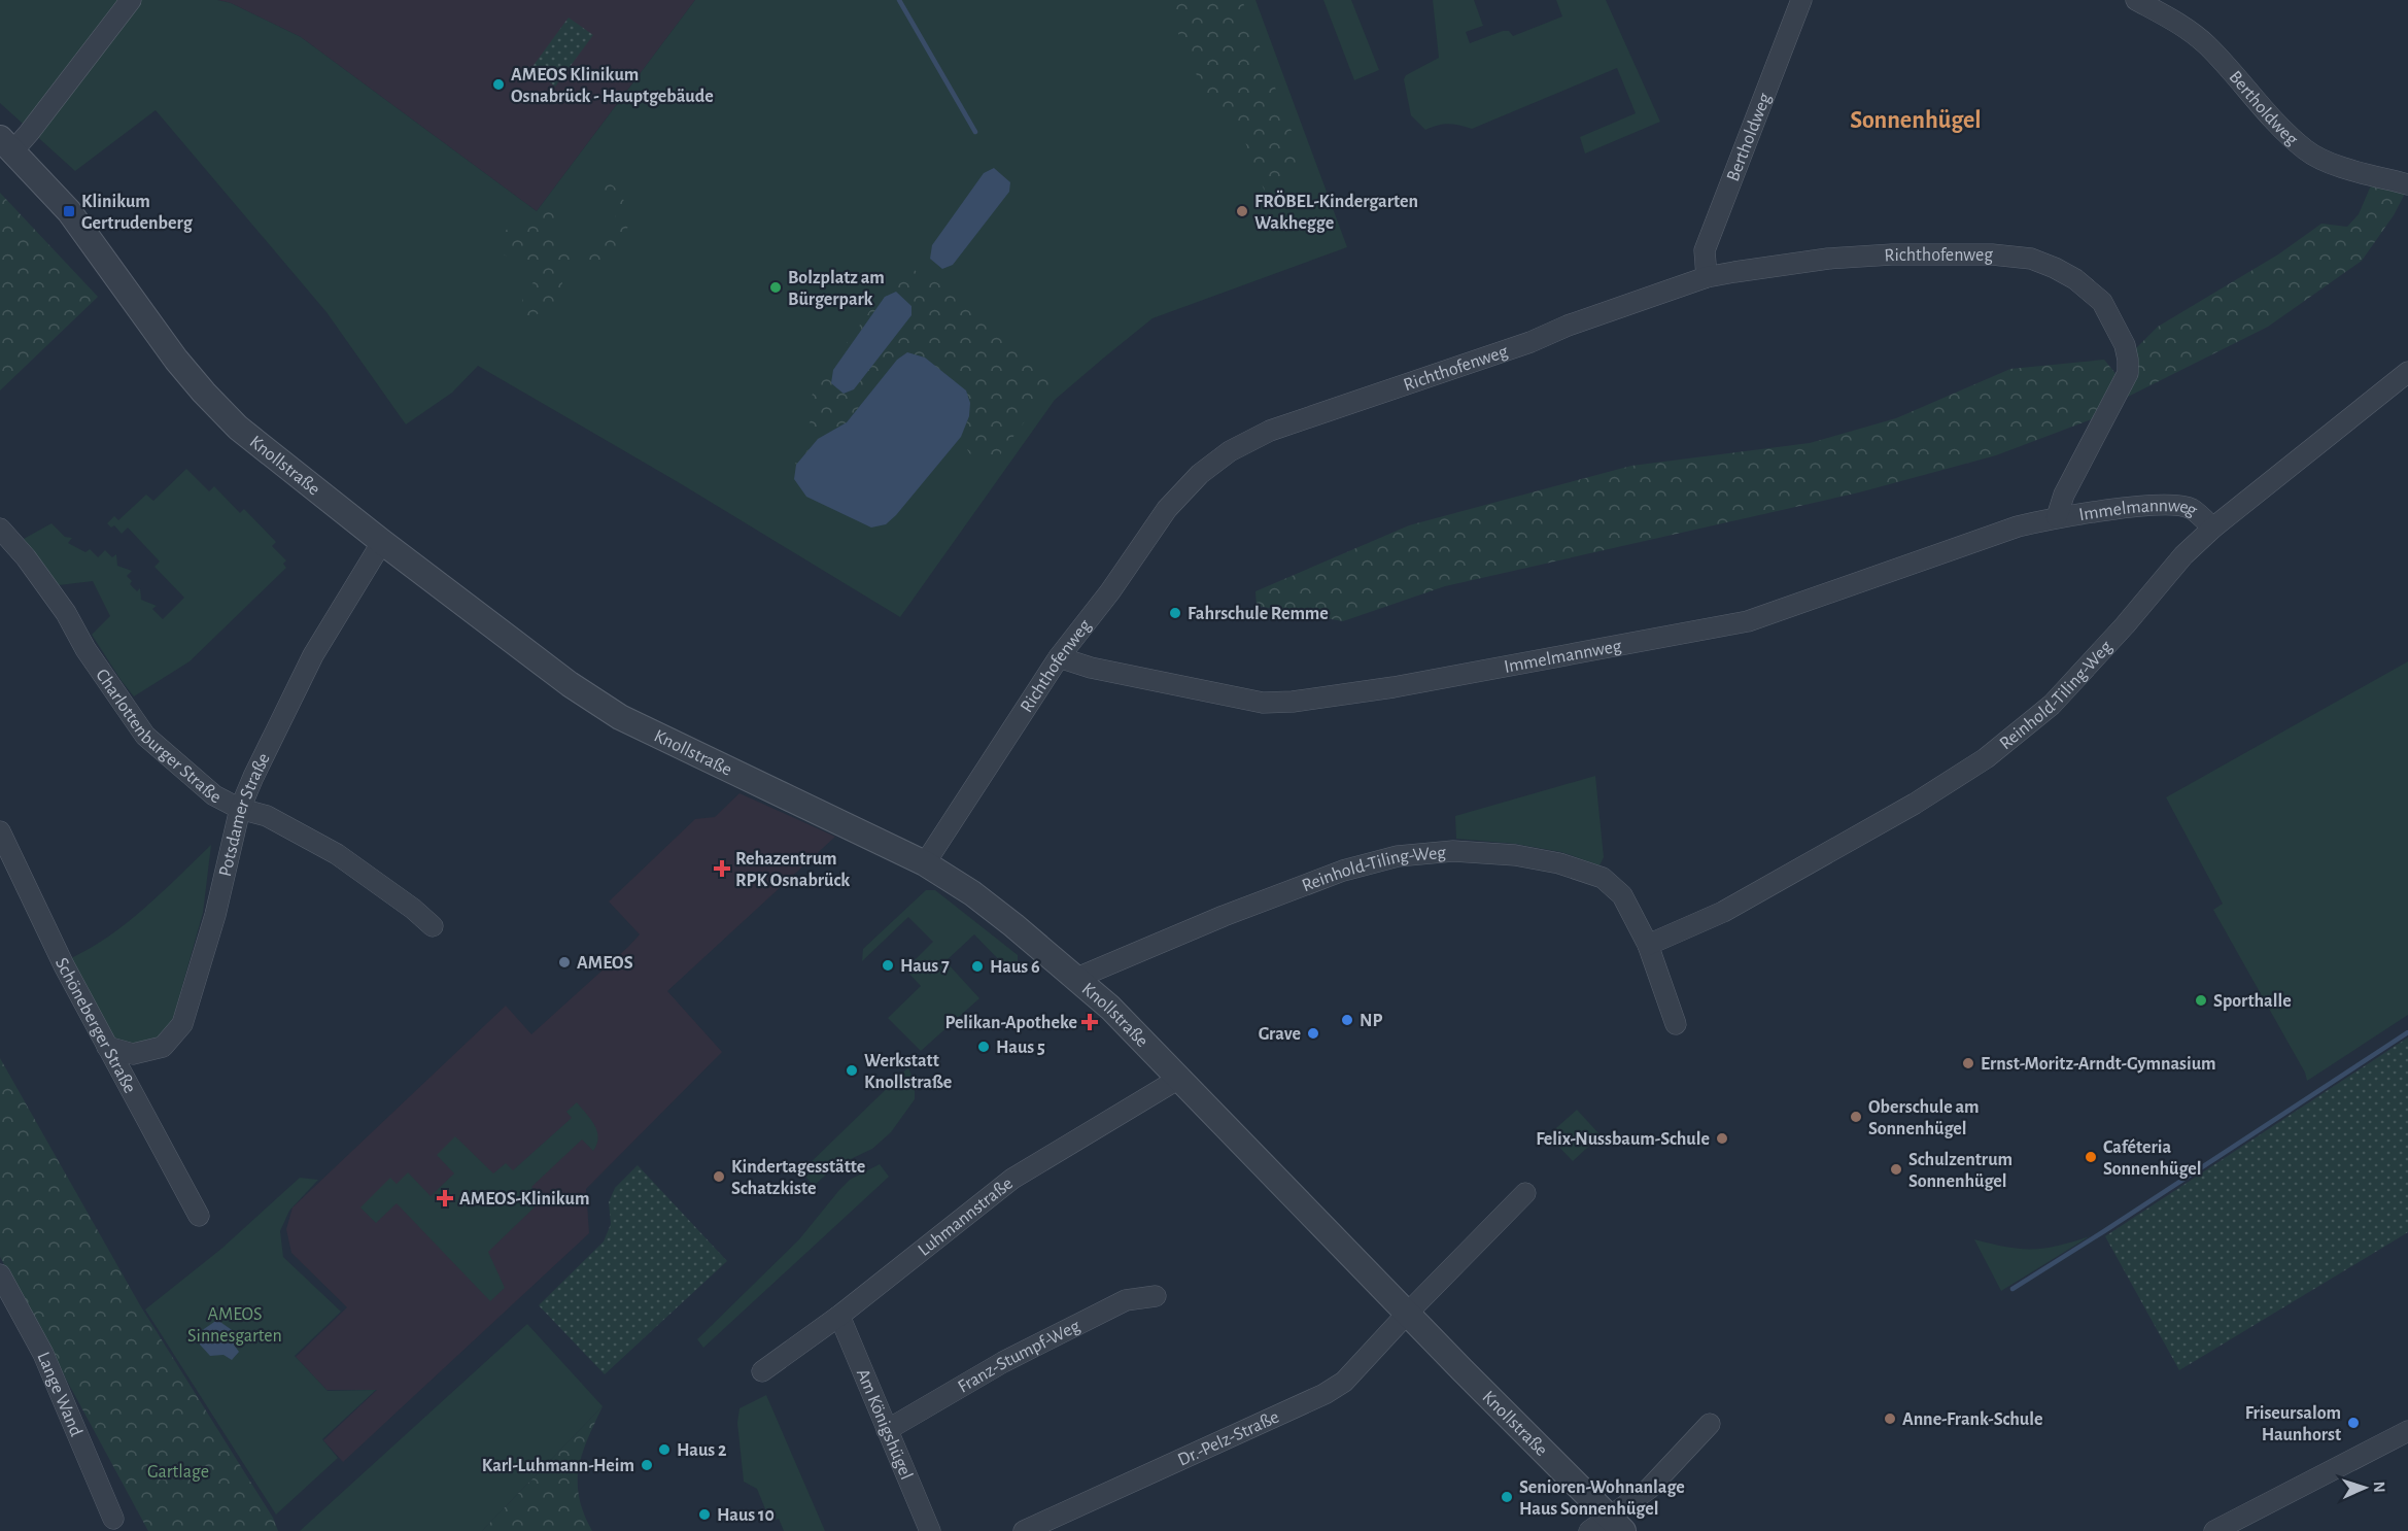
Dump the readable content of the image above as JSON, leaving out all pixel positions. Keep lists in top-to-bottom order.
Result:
{
  "streets": {
    "street": [
      "Bertholdweg",
      "Richthofenweg",
      "Knollstraße",
      "Immelmannweg",
      "Reinhold-Tiling-Weg",
      "Charlottenburger Straße",
      "Potsdamer Straße",
      "Schöneberger Straße",
      "Luhmannstraße",
      "Franz-Stumpf-Weg",
      "Lange Wand",
      "Am Königshügel",
      "Dr.-Pelz-Straße"
    ]
  },
  "crossings": [
    ["Bertholdweg", "Richthofenweg"],
    ["Richthofenweg", "Knollstraße"],
    ["Richthofenweg", "Immelmannweg"],
    ["Knollstraße", "Reinhold-Tiling-Weg"],
    ["Knollstraße", "Potsdamer Straße"],
    ["Knollstraße", "Luhmannstraße"],
    ["Knollstraße", "Dr.-Pelz-Straße"],
    ["Immelmannweg", "Reinhold-Tiling-Weg"],
    ["Charlottenburger Straße", "Potsdamer Straße"],
    ["Potsdamer Straße", "Schöneberger Straße"],
    ["Luhmannstraße", "Am Königshügel"],
    ["Franz-Stumpf-Weg", "Am Königshügel"]
  ],
  "districts": ["Sonnenhügel"],
  "parks": ["AMEOS Sinnesgarten", "Gartlage"],
  "places": {
    "other": [
      "AMEOS Klinikum Osnabrück - Hauptgebäude",
      "FRÖBEL-Kindergarten Wakhegge",
      "Bolzplatz am Bürgerpark",
      "Fahrschule Remme",
      "AMEOS",
      "Haus 7",
      "Haus 6",
      "Sporthalle",
      "NP",
      "Grave",
      "Haus 5",
      "Ernst-Moritz-Arndt-Gymnasium",
      "Werkstatt Knollstraße",
      "Oberschule am Sonnenhügel",
      "Felix-Nussbaum-Schule",
      "Caféteria Sonnenhügel",
      "Schulzentrum Sonnenhügel",
      "Kindertagesstätte Schatzkiste",
      "Anne-Frank-Schule",
      "Friseursalom Haunhorst",
      "Haus 2",
      "Karl-Luhmann-Heim",
      "Senioren-Wohnanlage Haus Sonnenhügel",
      "Haus 10"
    ],
    "transit": ["Klinikum Gertrudenberg"],
    "health": ["Rehazentrum RPK Osnabrück", "Pelikan-Apotheke", "AMEOS-Klinikum"]
  },
  "north": "right"
}
